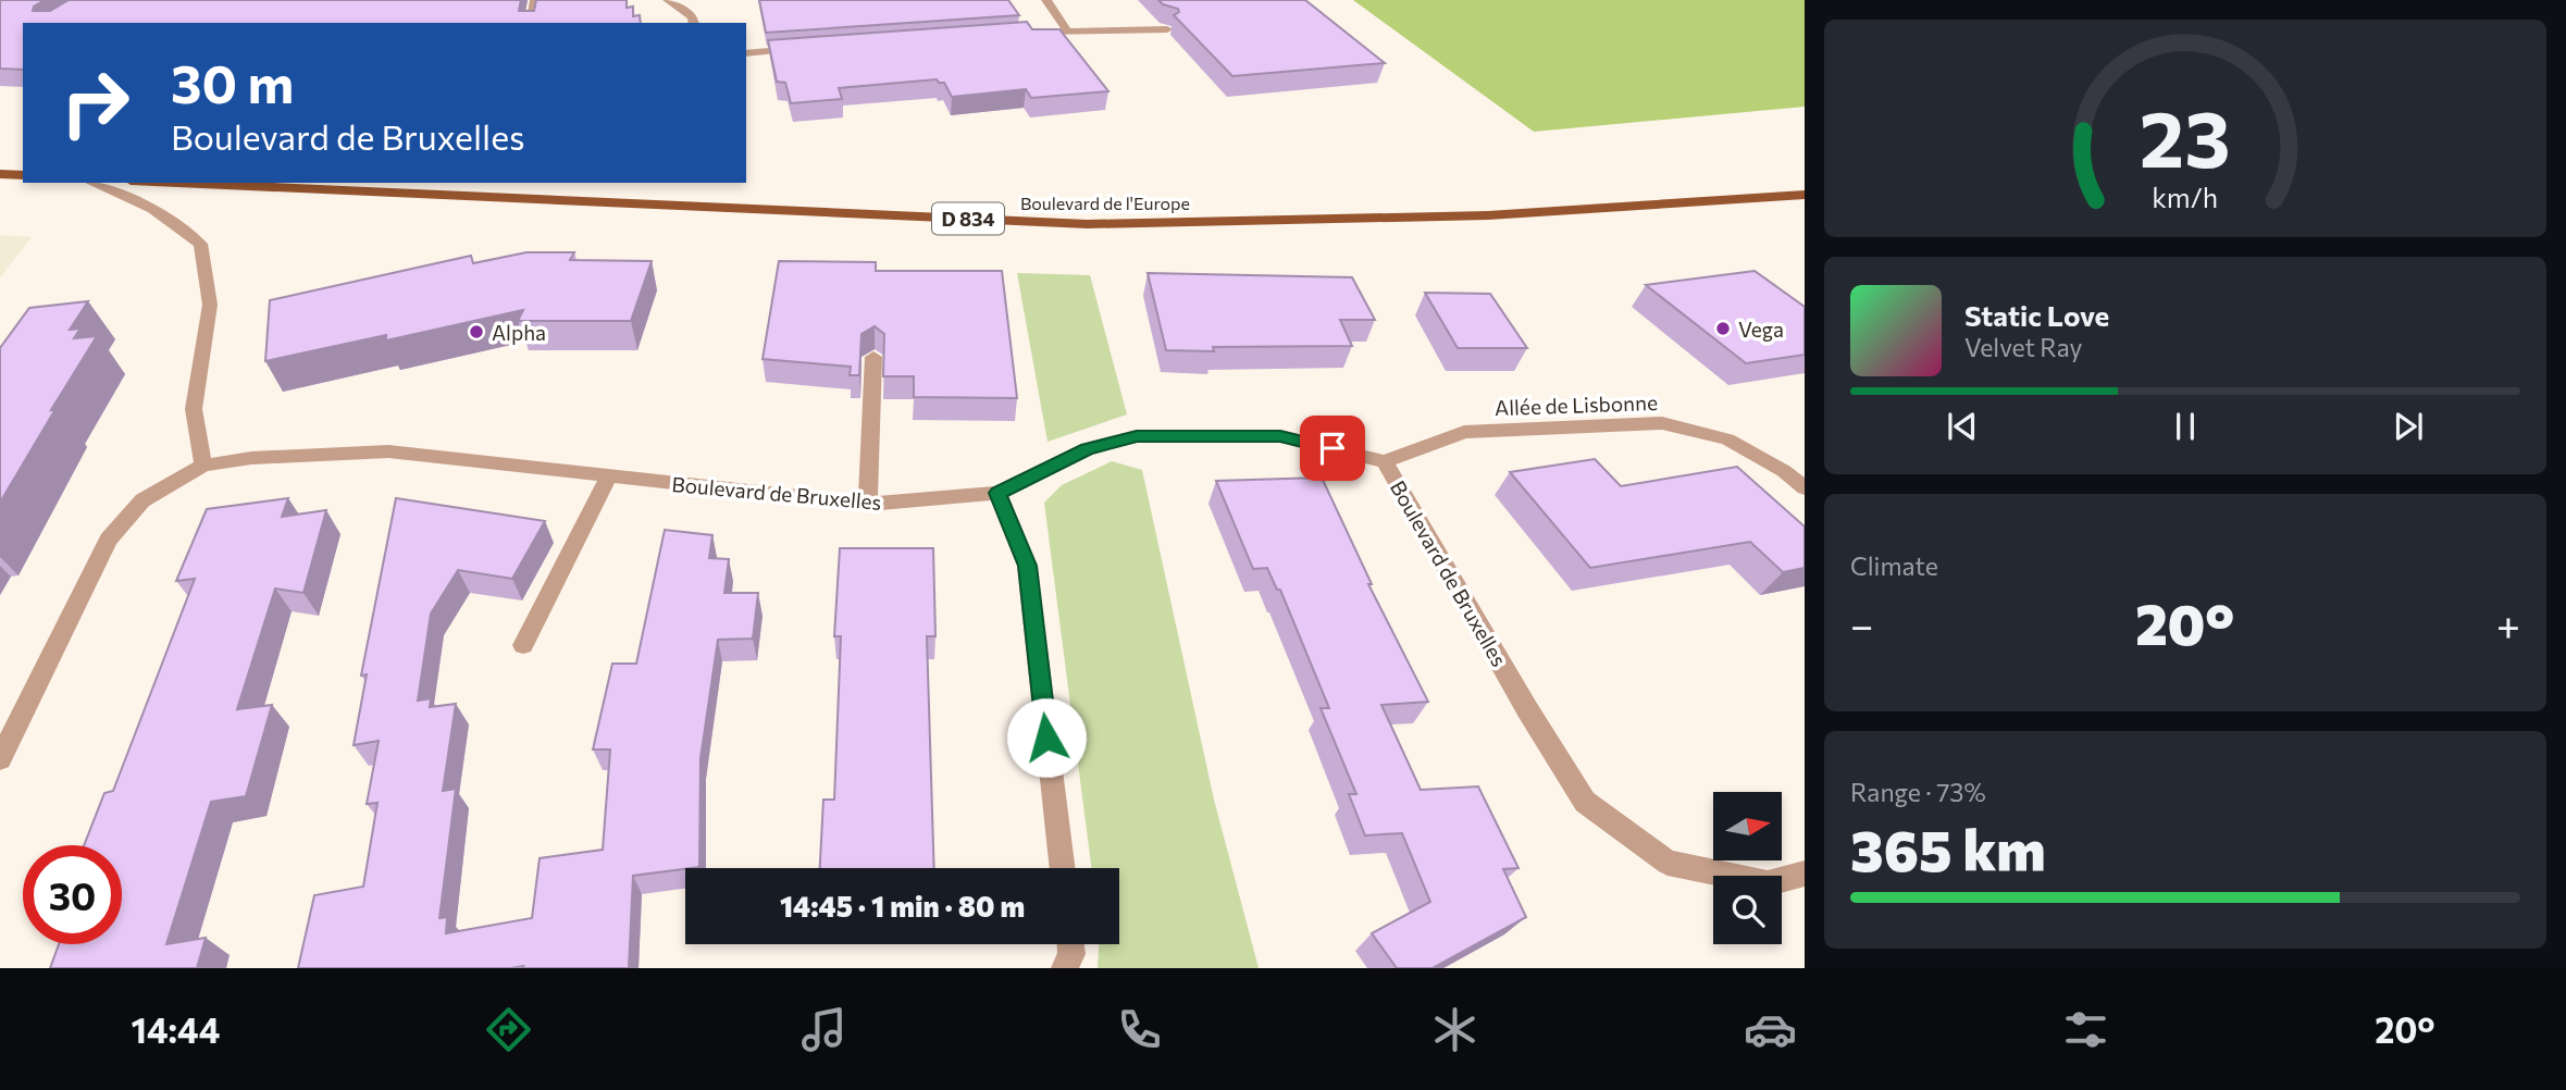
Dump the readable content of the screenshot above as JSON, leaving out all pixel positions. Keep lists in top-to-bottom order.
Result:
{
  "streets": {
    "main road": ["Boulevard de l'Europe", "D 834"],
    "street": ["Allée de Lisbonne", "Boulevard de Bruxelles"]
  },
  "crossings": [
    ["Allée de Lisbonne", "Boulevard de Bruxelles"]
  ],
  "places": ["Vega", "Alpha"],
  "north": "right",
  "page": {
    "turn": ["30 m", "Boulevard de Bruxelles"],
    "song": ["Static Love", "Velvet Ray"],
    "tile": [
      "Climate",
      ["Range · 73%", "365 km"]
    ],
    "heat": ["−", "20°", "+"],
    "limit": "30",
    "trip": "14:45 · 1 min · 80 m",
    "tabs": ["14:44", "20°"],
    "gauge": ["23", "km/h"]
  }
}
